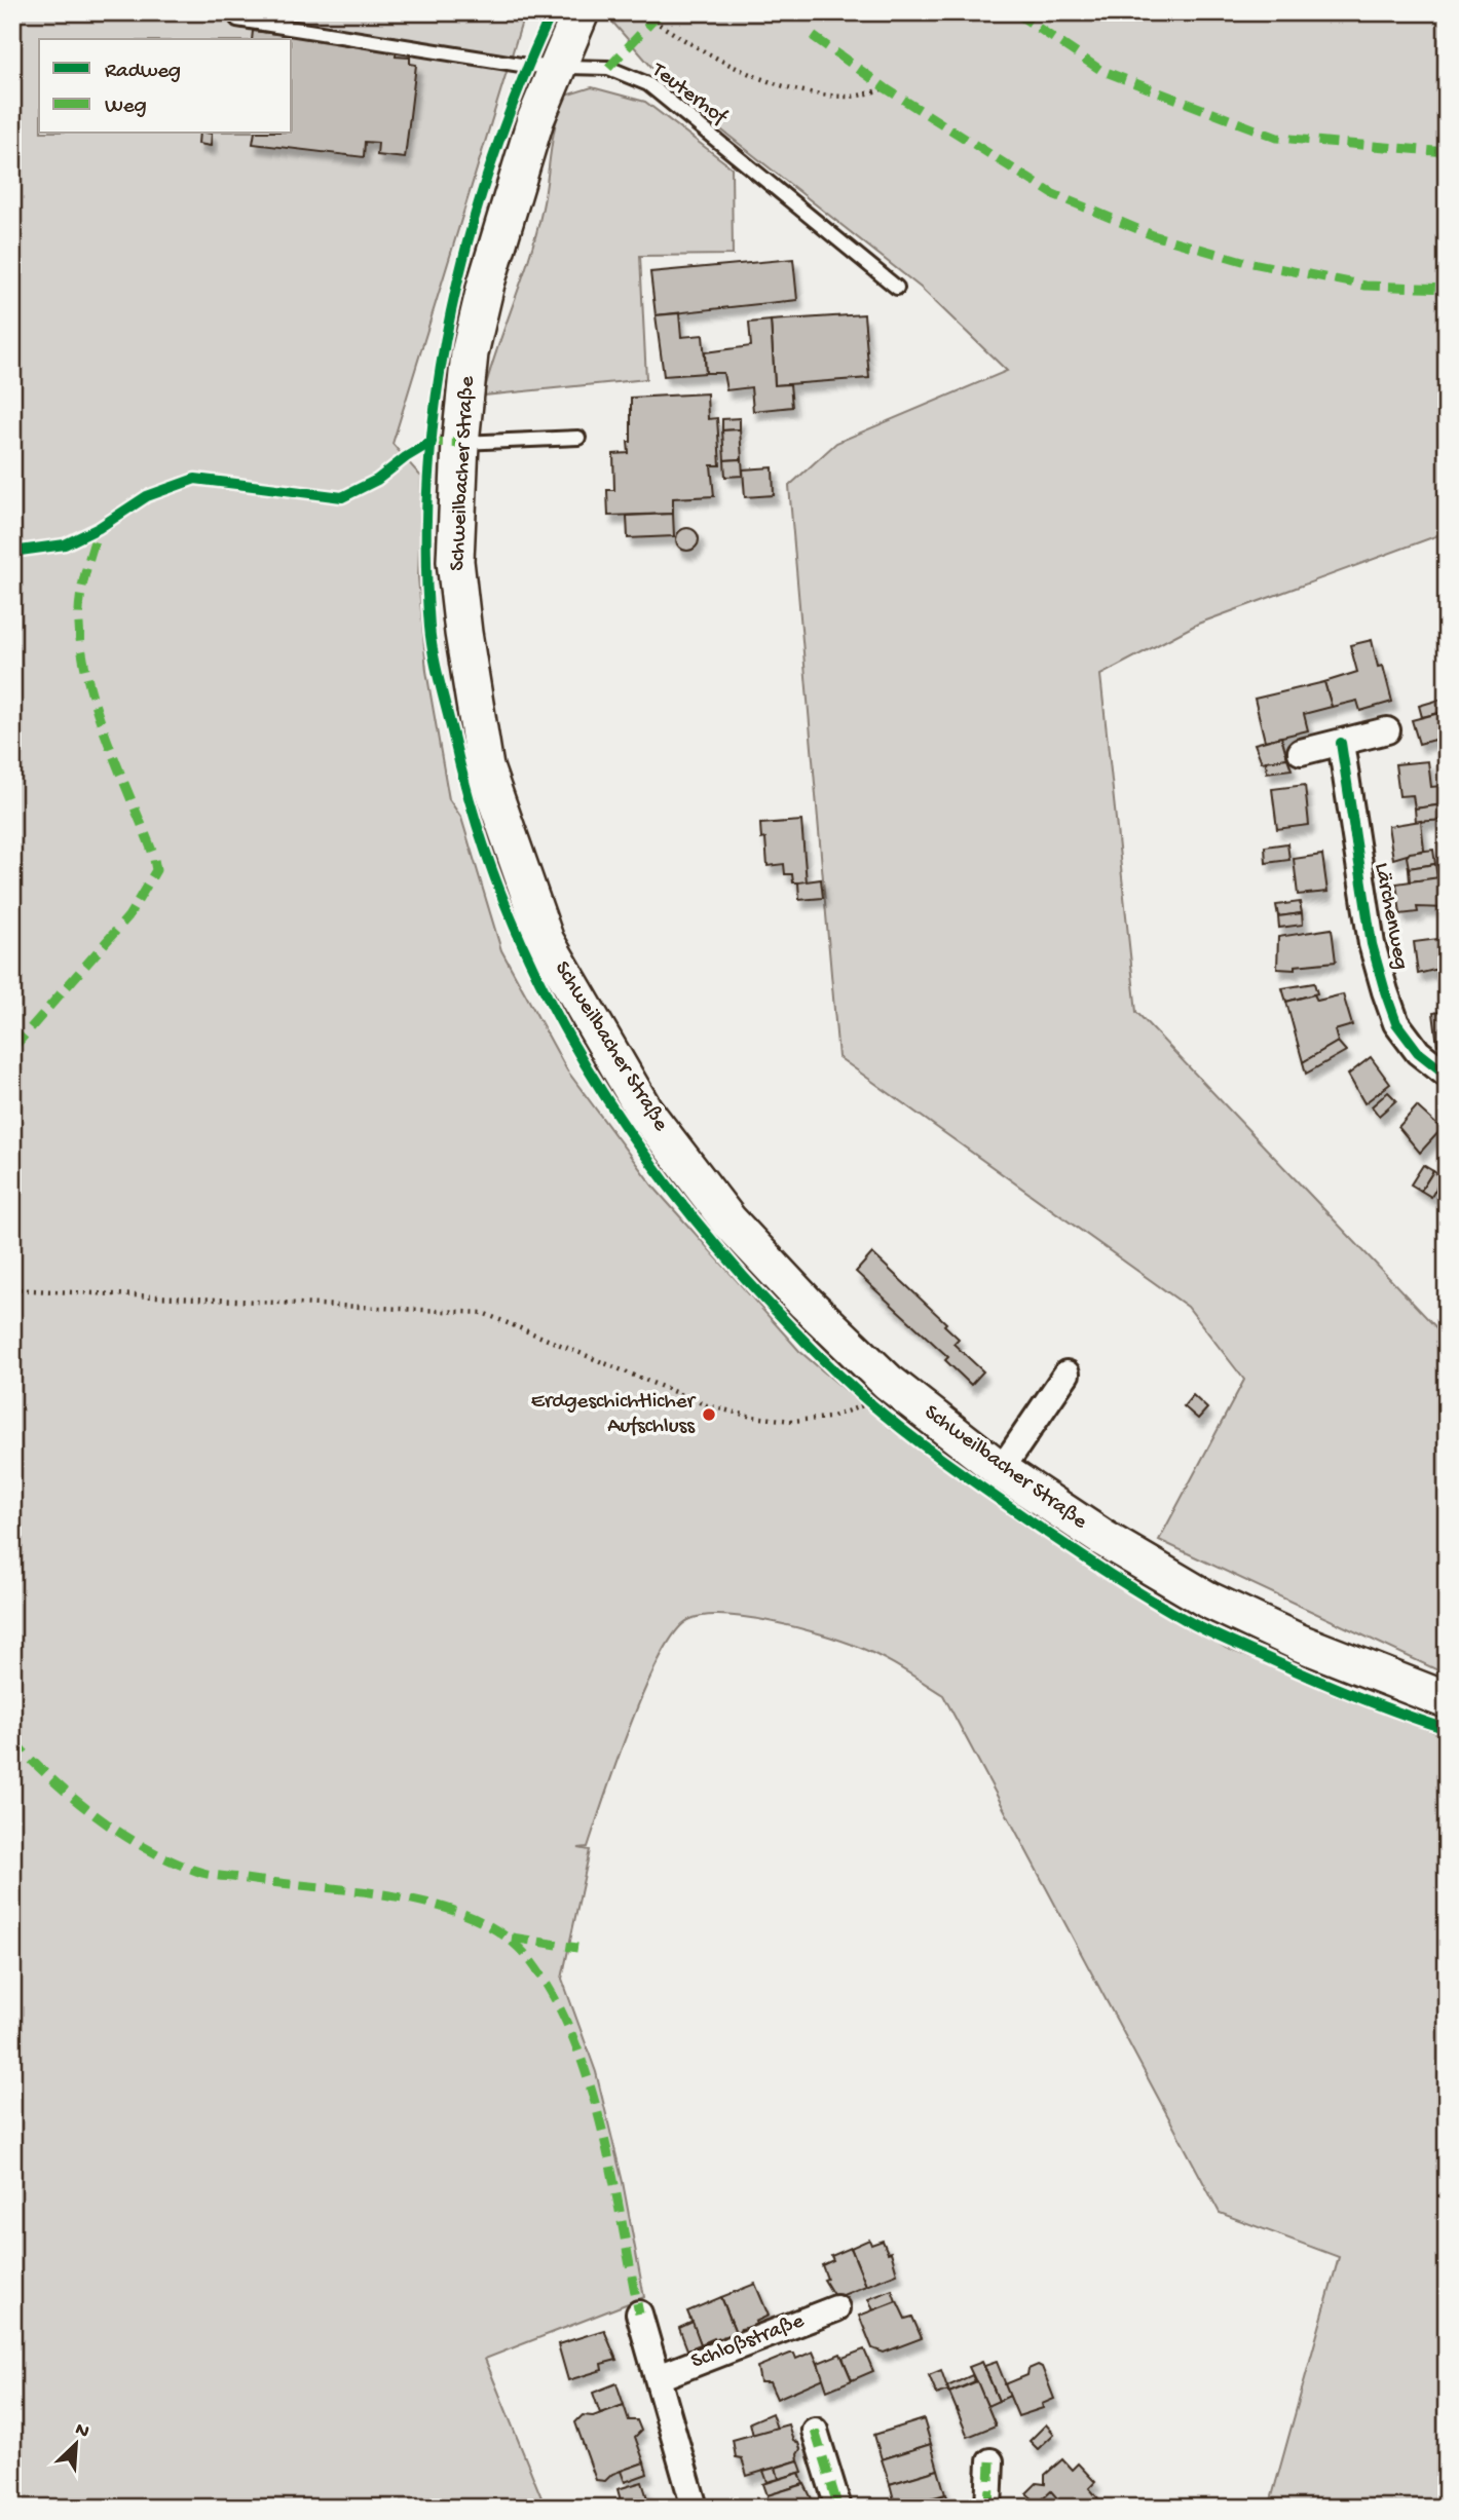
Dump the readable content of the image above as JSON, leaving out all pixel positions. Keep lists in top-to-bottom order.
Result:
{
  "streets": {
    "main road": ["Schweilbacher Straße"],
    "street": ["Lärchenweg", "Schloßstraße"],
    "lane": ["Teuterhof"]
  },
  "crossings": [
    ["Teuterhof", "Schweilbacher Straße"]
  ],
  "places": ["Erdgeschichtlicher Aufschluss"],
  "legend": ["Radweg", "Weg"],
  "north": "top right"
}
